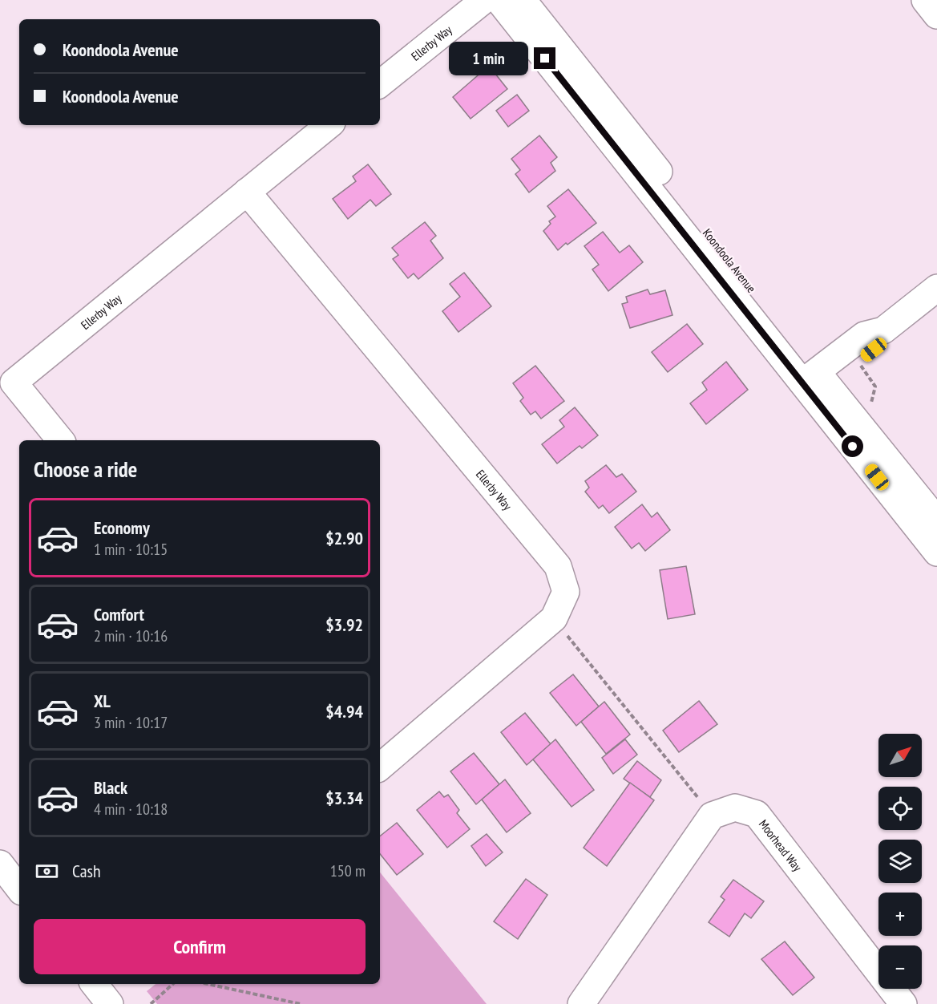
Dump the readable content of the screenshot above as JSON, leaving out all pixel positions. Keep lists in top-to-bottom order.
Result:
{
  "streets": {
    "street": ["Ellerby Way", "Koondoola Avenue", "Moorhead Way"]
  },
  "north": "top right",
  "page": {
    "banner": ["Koondoola Avenue", "Koondoola Avenue"],
    "bubble": "1 min",
    "heading": "Choose a ride",
    "list": [
      {
        "name": "Economy",
        "note": "1 min · 10:15",
        "value": "$2.90"
      },
      {
        "name": "Comfort",
        "note": "2 min · 10:16",
        "value": "$3.92"
      },
      {
        "name": "XL",
        "note": "3 min · 10:17",
        "value": "$4.94"
      },
      {
        "name": "Black",
        "note": "4 min · 10:18",
        "value": "$3.34"
      }
    ],
    "map_buttons": ["+", "−"],
    "pay": ["Cash", "150 m"],
    "buttons": "Confirm"
  }
}
